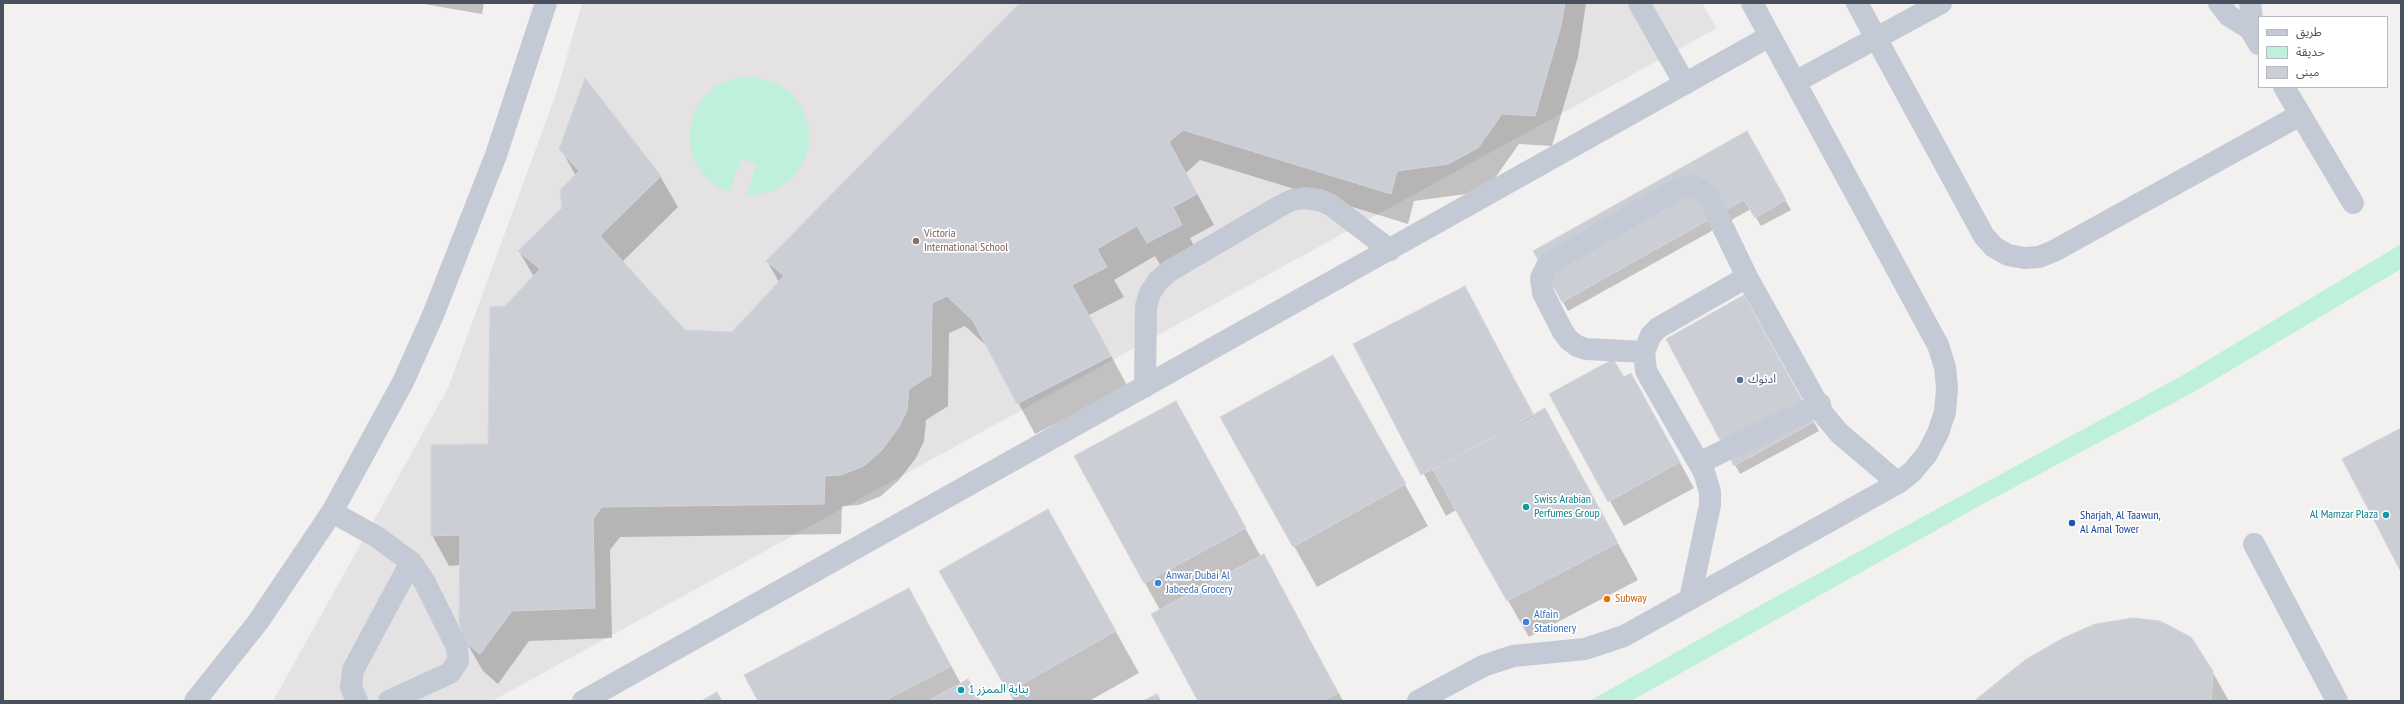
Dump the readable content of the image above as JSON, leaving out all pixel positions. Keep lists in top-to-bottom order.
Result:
{
  "places": [
    "Victoria International School",
    "ادنوك",
    "Swiss Arabian Perfumes Group",
    "Al Mamzar Plaza",
    "Sharjah, Al Taawun, Al Amal Tower",
    "Anwar Dubai Al Jabeeda Grocery",
    "Subway",
    "Alfain Stationery",
    "بناية الممزر 1"
  ],
  "legend": ["طريق", "حديقة", "مبنى"]
}
